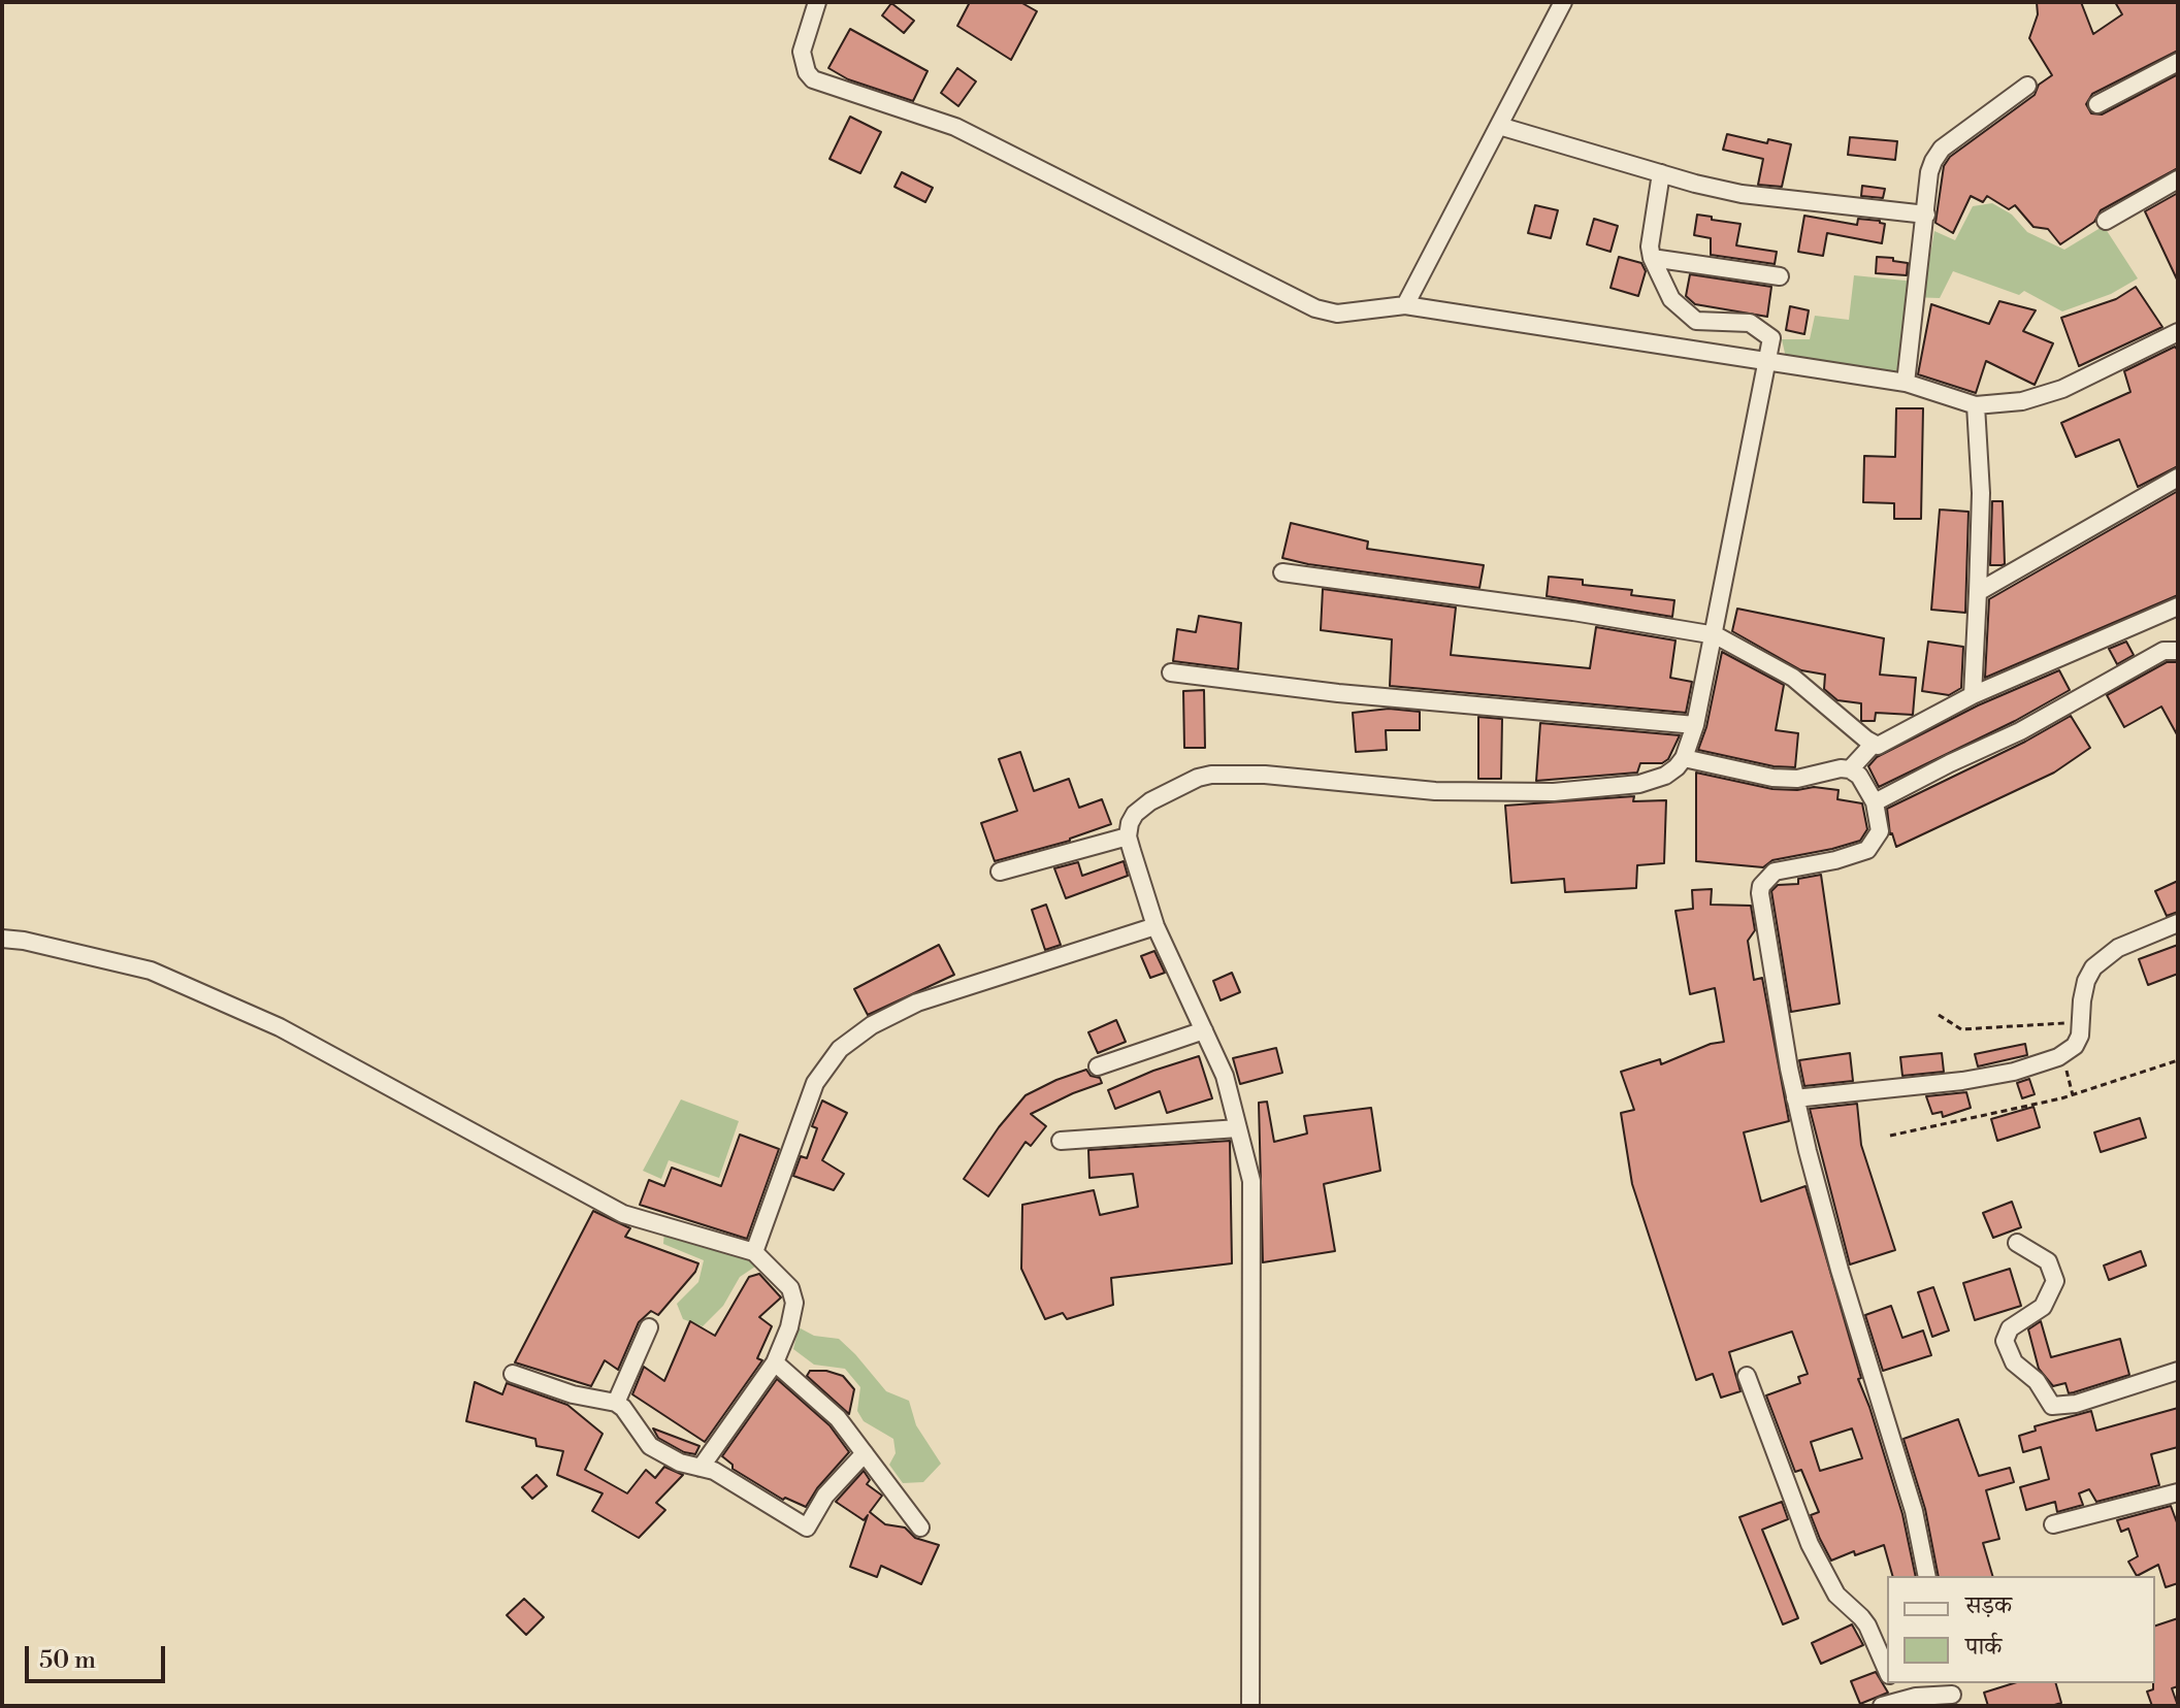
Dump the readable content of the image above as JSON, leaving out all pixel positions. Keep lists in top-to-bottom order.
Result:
{
  "legend": ["सड़क", "पार्क"],
  "scale_bar": "50 m"
}
